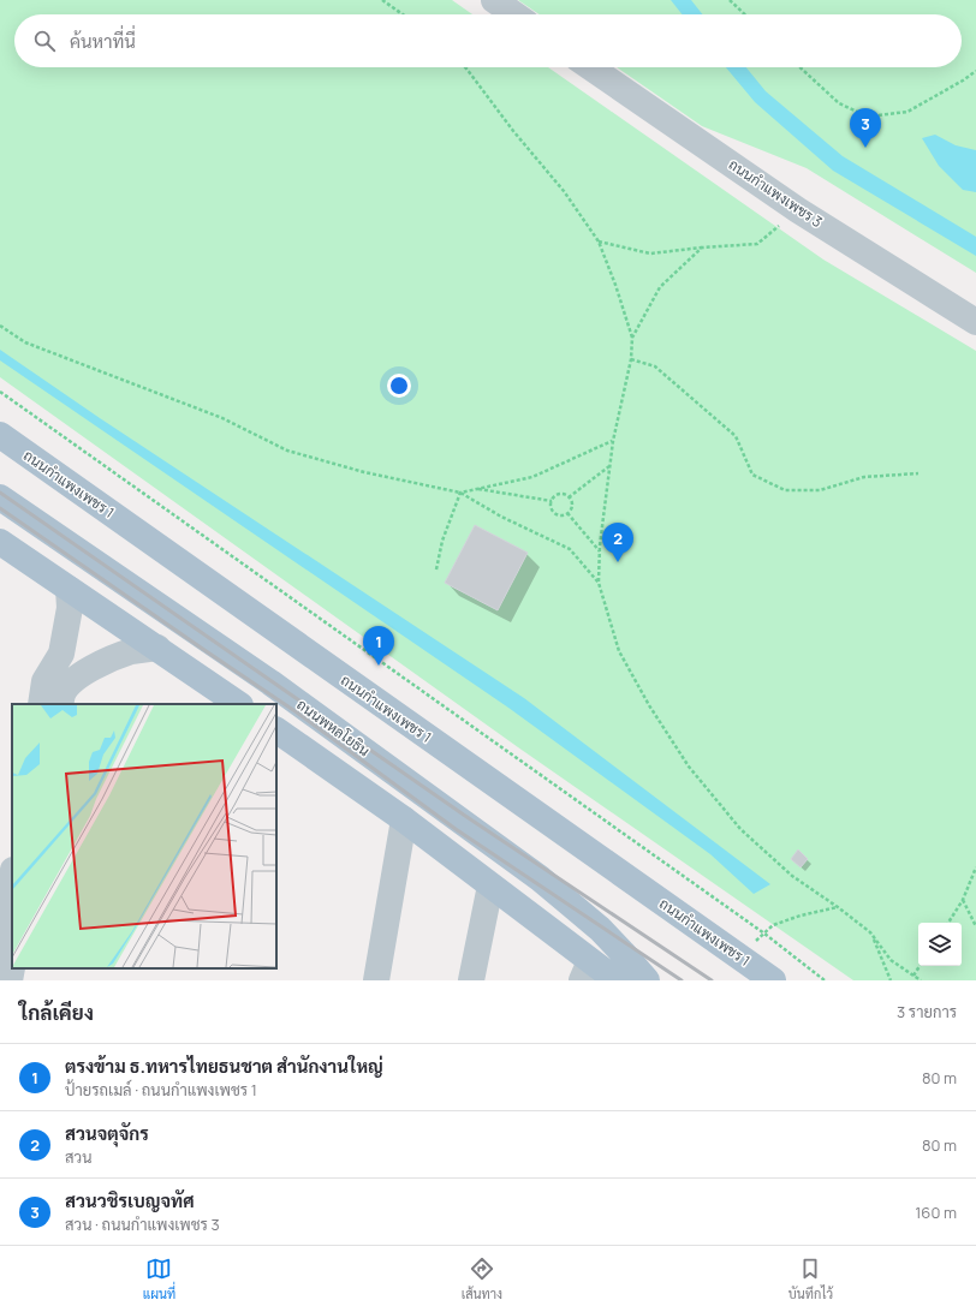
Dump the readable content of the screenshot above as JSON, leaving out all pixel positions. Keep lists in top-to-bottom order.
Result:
{
  "streets": {
    "main road": ["ถนนกำแพงเพชร 1", "ถนนพหลโยธิน"],
    "street": ["ถนนกำแพงเพชร 3"]
  },
  "page": {
    "search": "ค้นหาที่นี่",
    "pins": ["3", "2", "1"],
    "heading": ["ใกล้เคียง", "3 รายการ"],
    "list": [
      {
        "mark": "1",
        "name": "ตรงข้าม ธ.ทหารไทยธนชาต สำนักงานใหญ่",
        "note": "ป้ายรถเมล์ · ถนนกำแพงเพชร 1",
        "value": "80 m"
      },
      {
        "mark": "2",
        "name": "สวนจตุจักร",
        "note": "สวน",
        "value": "80 m"
      },
      {
        "mark": "3",
        "name": "สวนวชิรเบญจทัศ",
        "note": "สวน · ถนนกำแพงเพชร 3",
        "value": "160 m"
      }
    ],
    "nav": ["แผนที่", "เส้นทาง", "บันทึกไว้"]
  }
}
